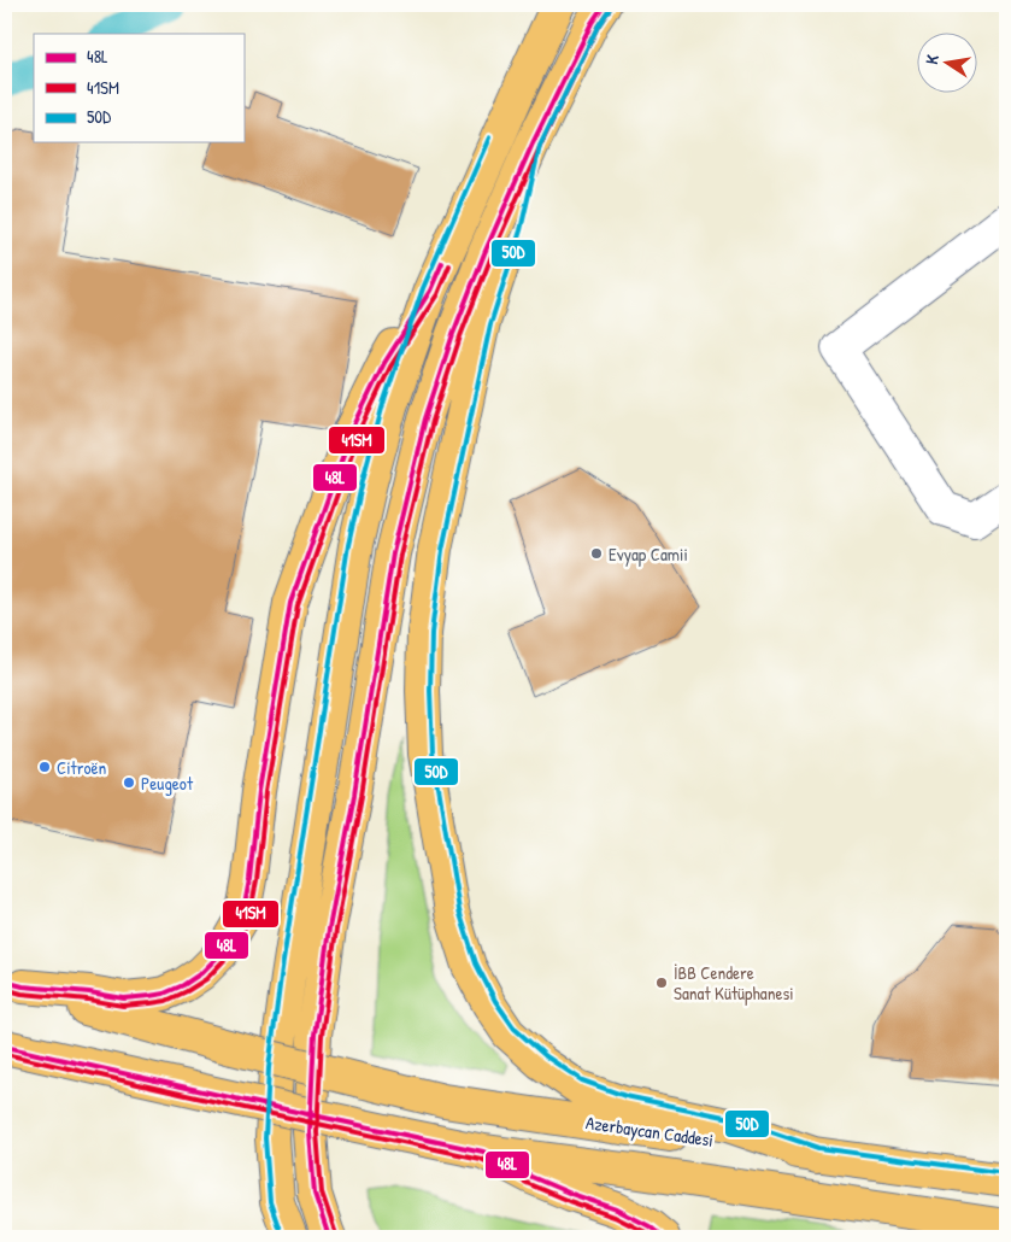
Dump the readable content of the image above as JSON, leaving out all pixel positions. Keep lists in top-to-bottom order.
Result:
{
  "streets": {
    "main road": ["Azerbaycan Caddesi"]
  },
  "places": [
    "Evyap Camii",
    "Citroën",
    "Peugeot",
    "İBB Cendere Sanat Kütüphanesi"
  ],
  "lines": ["transit line 48L", "transit line 41SM", "transit line 50D"],
  "legend": ["48L", "41SM", "50D"],
  "north": "left"
}
